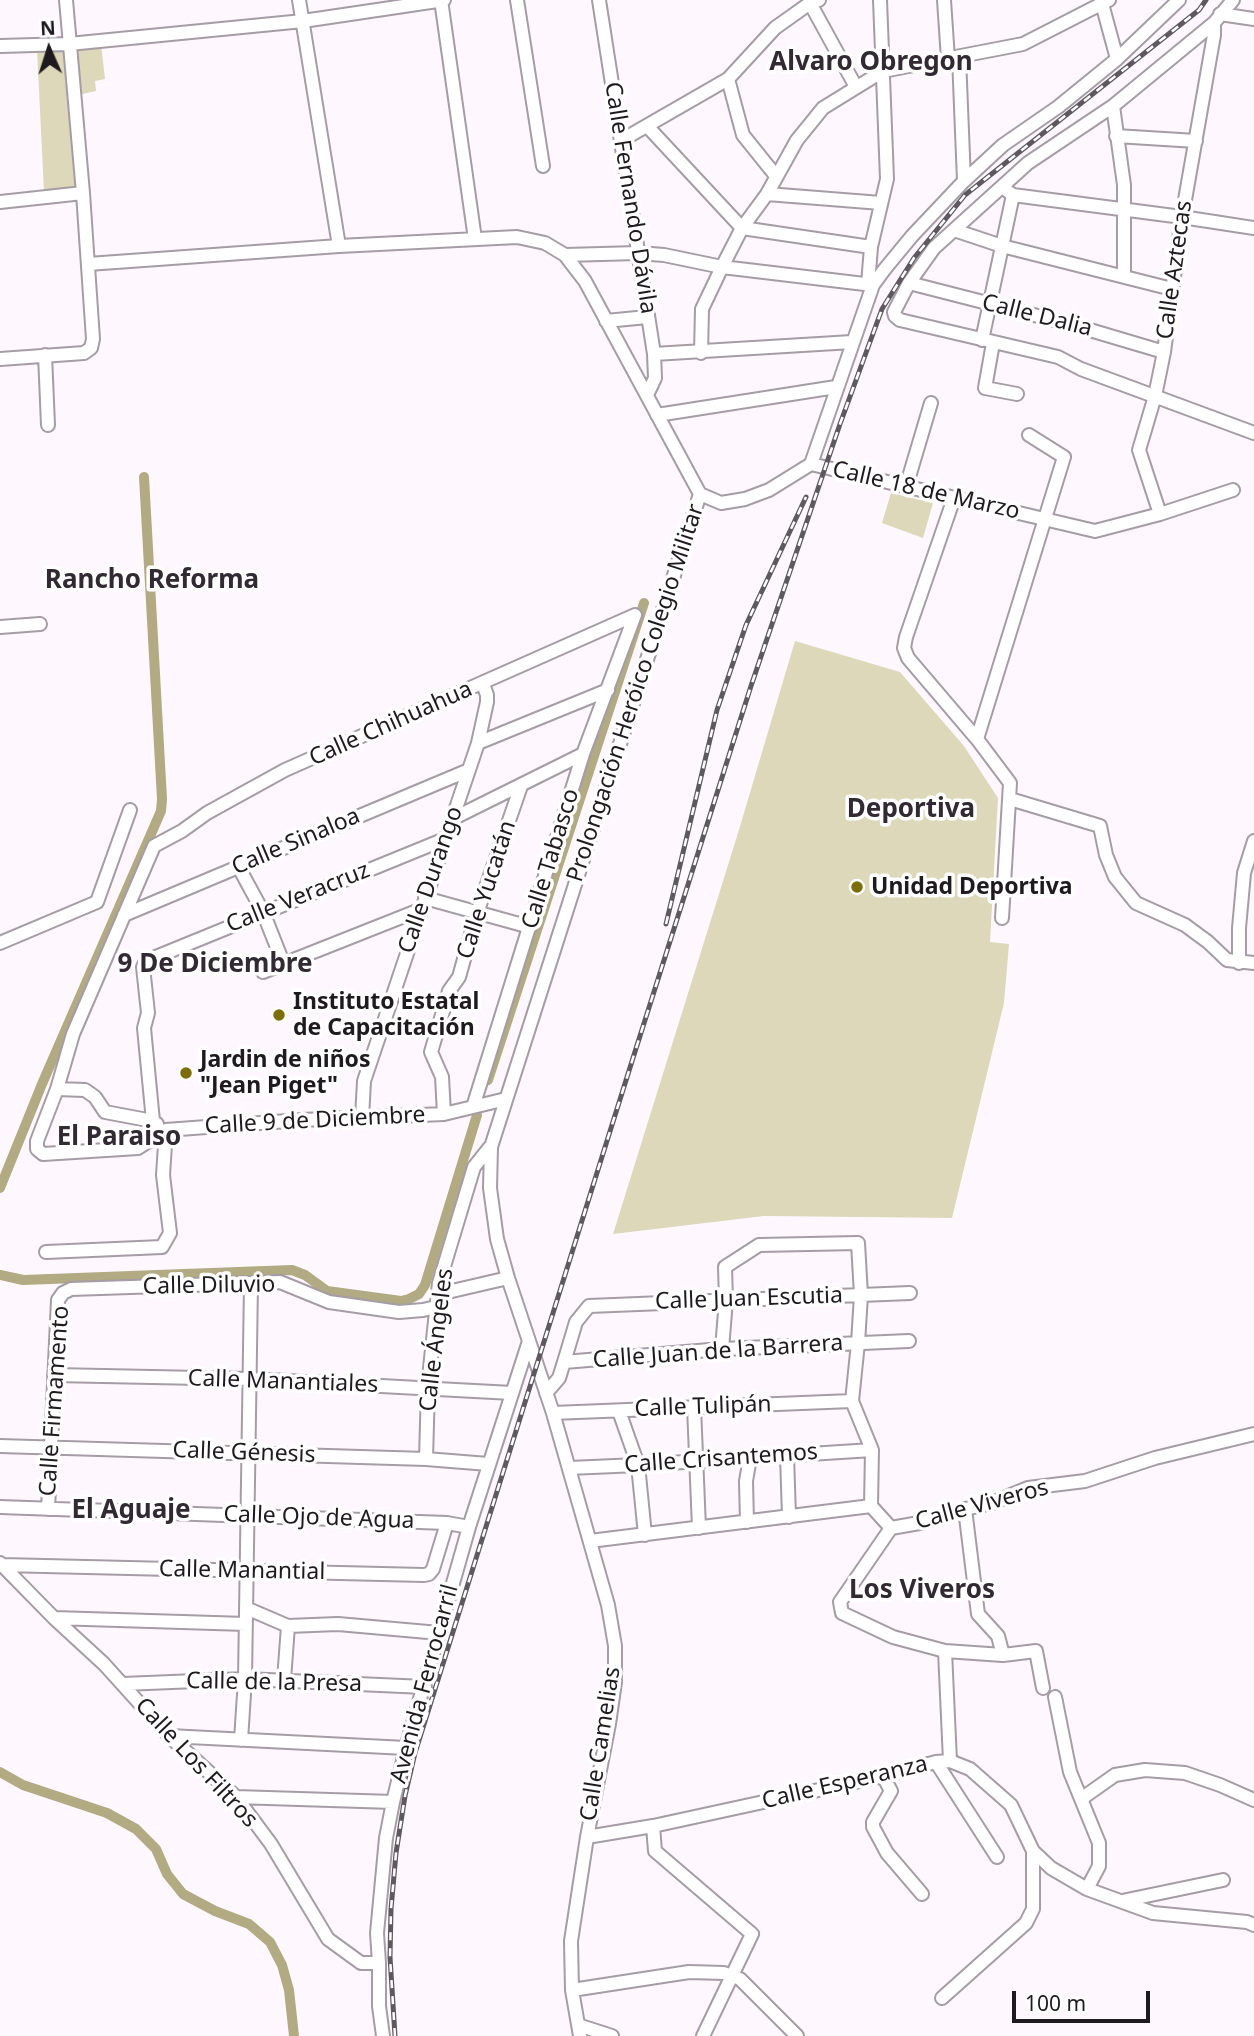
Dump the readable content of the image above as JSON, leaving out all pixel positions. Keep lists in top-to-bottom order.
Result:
{
  "streets": {
    "street": [
      "Calle Fernando Dávila",
      "Calle Aztecas",
      "Calle Dalia",
      "Calle 18 de Marzo",
      "Prolongación Heróico Colegio Militar",
      "Calle Chihuahua",
      "Calle Sinaloa",
      "Calle Tabasco",
      "Calle Durango",
      "Calle Yucatán",
      "Calle Veracruz",
      "Calle 9 de Diciembre",
      "Calle Diluvio",
      "Calle Juan Escutia",
      "Calle Ángeles",
      "Calle Juan de la Barrera",
      "Calle Manantiales",
      "Calle Firmamento",
      "Calle Tulipán",
      "Calle Génesis",
      "Calle Crisantemos",
      "Calle Viveros",
      "Calle Ojo de Agua",
      "Calle Manantial",
      "Calle de la Presa",
      "Avenida Ferrocarril",
      "Calle Camelias",
      "Calle Los Filtros",
      "Calle Esperanza"
    ]
  },
  "crossings": [
    ["Calle Fernando Dávila", "Prolongación Heróico Colegio Militar"],
    ["Calle Aztecas", "Calle Dalia"],
    ["Calle Aztecas", "Calle 18 de Marzo"],
    ["Calle 18 de Marzo", "Prolongación Heróico Colegio Militar"],
    ["Prolongación Heróico Colegio Militar", "Calle Diluvio"],
    ["Prolongación Heróico Colegio Militar", "Calle Ángeles"],
    ["Prolongación Heróico Colegio Militar", "Avenida Ferrocarril"],
    ["Prolongación Heróico Colegio Militar", "Calle Camelias"],
    ["Calle Chihuahua", "Calle Sinaloa"],
    ["Calle Chihuahua", "Calle Tabasco"],
    ["Calle Chihuahua", "Calle Durango"],
    ["Calle Sinaloa", "Calle Durango"],
    ["Calle Tabasco", "Calle 9 de Diciembre"],
    ["Calle Durango", "Calle Veracruz"],
    ["Calle Durango", "Calle 9 de Diciembre"],
    ["Calle Yucatán", "Calle 9 de Diciembre"],
    ["Calle Diluvio", "Calle Ángeles"],
    ["Calle Diluvio", "Calle Firmamento"],
    ["Calle Juan Escutia", "Calle Juan de la Barrera"],
    ["Calle Ángeles", "Calle Manantiales"],
    ["Calle Ángeles", "Calle Génesis"],
    ["Calle Juan de la Barrera", "Calle Camelias"],
    ["Calle Manantiales", "Calle Firmamento"],
    ["Calle Manantiales", "Avenida Ferrocarril"],
    ["Calle Firmamento", "Calle Génesis"],
    ["Calle Firmamento", "Calle Ojo de Agua"],
    ["Calle Tulipán", "Calle Camelias"],
    ["Calle Génesis", "Avenida Ferrocarril"],
    ["Calle Crisantemos", "Calle Camelias"],
    ["Calle Ojo de Agua", "Calle Manantial"],
    ["Calle Ojo de Agua", "Avenida Ferrocarril"],
    ["Calle Manantial", "Calle Los Filtros"],
    ["Calle de la Presa", "Avenida Ferrocarril"],
    ["Calle de la Presa", "Calle Los Filtros"],
    ["Avenida Ferrocarril", "Calle Los Filtros"],
    ["Calle Camelias", "Calle Esperanza"]
  ],
  "districts": [
    "Alvaro Obregon",
    "Rancho Reforma",
    "Deportiva",
    "9 De Diciembre",
    "El Paraiso",
    "El Aguaje",
    "Los Viveros"
  ],
  "places": ["Unidad Deportiva", "Instituto Estatal de Capacitación", "Jardin de niños \"Jean Piget\""],
  "scale_bar": "100 m",
  "north": "top"
}
